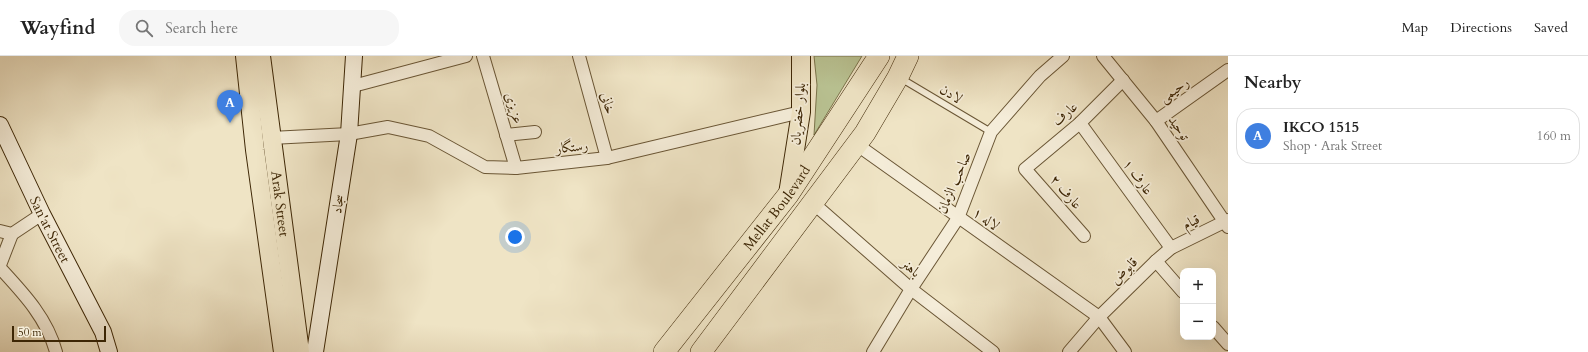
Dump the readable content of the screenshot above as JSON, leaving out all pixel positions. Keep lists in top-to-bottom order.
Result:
{
  "streets": {
    "highway": ["Mellat Boulevard"],
    "main road": ["بلوار خضریان", "Arak Street"],
    "street": [
      "رحیمی",
      "خانی",
      "عزیزی",
      "عارف",
      "توحید",
      "رستگار",
      "عارف ۱",
      "صاحب الزمان",
      "عارف ۲",
      "سجاد",
      "لاله ۱",
      "قیام",
      "San'at Street",
      "باهنر",
      "قابوض"
    ],
    "lane": ["لادن"]
  },
  "crossings": [
    ["رحیمی", "توحید"],
    ["لادن", "صاحب الزمان"],
    ["لادن", "Mellat Boulevard"],
    ["خانی", "رستگار"],
    ["عزیزی", "رستگار"],
    ["بلوار خضریان", "رستگار"],
    ["بلوار خضریان", "Mellat Boulevard"],
    ["عارف", "توحید"],
    ["عارف", "عارف ۱"],
    ["عارف", "عارف ۲"],
    ["توحید", "قیام"],
    ["رستگار", "Arak Street"],
    ["رستگار", "سجاد"],
    ["عارف ۱", "قیام"],
    ["عارف ۱", "قابوض"],
    ["صاحب الزمان", "لاله ۱"],
    ["صاحب الزمان", "باهنر"],
    ["Mellat Boulevard", "لاله ۱"],
    ["Mellat Boulevard", "باهنر"],
    ["لاله ۱", "قابوض"],
    ["قیام", "قابوض"]
  ],
  "scale_bar": "50 m",
  "page": {
    "header": "Wayfind",
    "search": "Search here",
    "nav": ["Map", "Directions", "Saved"],
    "heading": "Nearby",
    "pins": "A",
    "list": [
      {
        "mark": "A",
        "name": "IKCO 1515",
        "note": "Shop · Arak Street",
        "value": "160 m"
      }
    ],
    "map_buttons": ["+", "−"],
    "scale": "50 m"
  }
}
